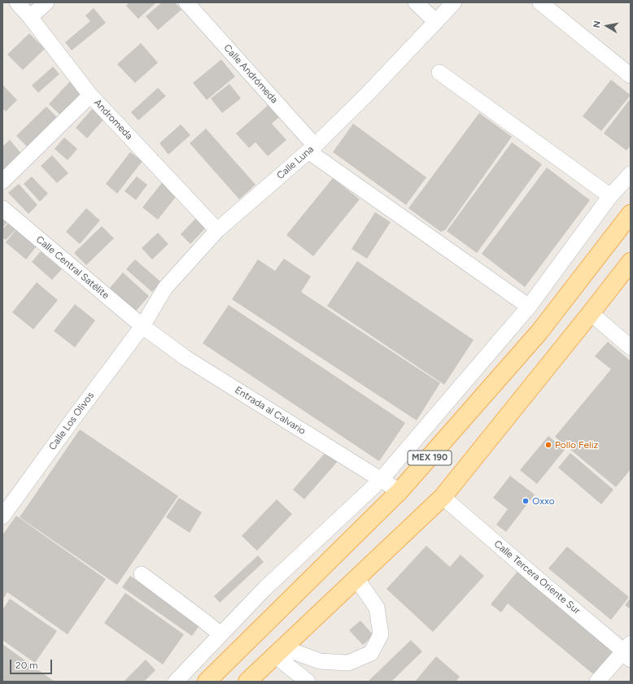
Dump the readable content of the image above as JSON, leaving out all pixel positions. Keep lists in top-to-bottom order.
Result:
{
  "streets": {
    "main road": ["MEX 190"],
    "street": [
      "Calle Andrómeda",
      "Andromeda",
      "Calle Luna",
      "Calle Central Satélite",
      "Entrada al Calvario",
      "Calle Los Olivos",
      "Calle Tercera Oriente Sur"
    ]
  },
  "crossings": [
    ["Calle Andrómeda", "Calle Luna"],
    ["Andromeda", "Calle Luna"],
    ["Calle Luna", "Calle Central Satélite"],
    ["Calle Luna", "Entrada al Calvario"],
    ["Calle Luna", "Calle Los Olivos"],
    ["Calle Central Satélite", "Entrada al Calvario"],
    ["Calle Central Satélite", "Calle Los Olivos"],
    ["Entrada al Calvario", "Calle Los Olivos"],
    ["Entrada al Calvario", "MEX 190"],
    ["MEX 190", "Calle Tercera Oriente Sur"]
  ],
  "places": ["Pollo Feliz", "Oxxo"],
  "scale_bar": "20 m",
  "north": "left"
}
